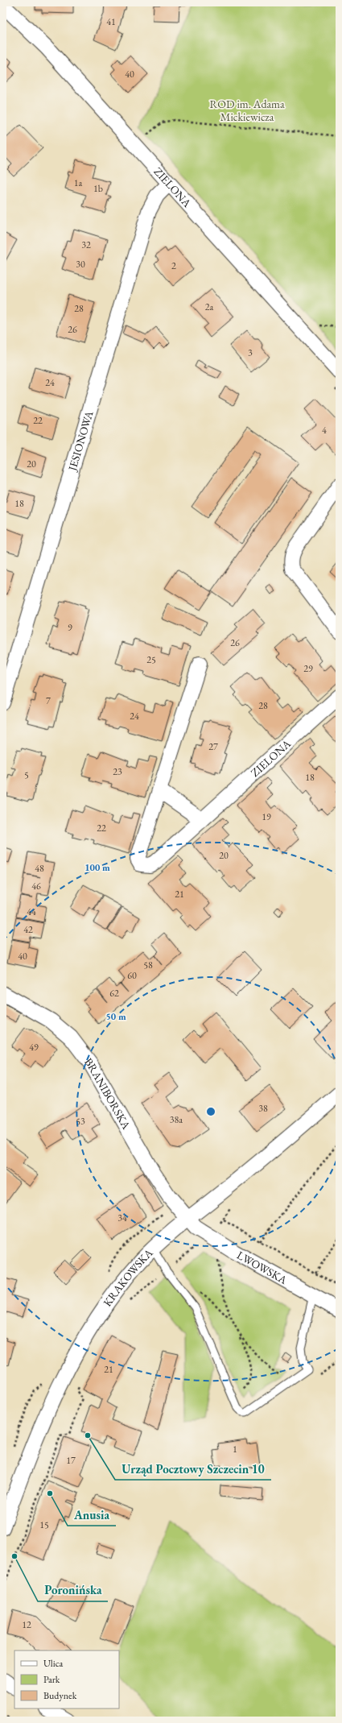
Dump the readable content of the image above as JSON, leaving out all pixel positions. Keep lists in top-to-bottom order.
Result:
{
  "streets": {
    "street": [
      "ZIELONA",
      "JESIONOWA",
      "BRANIBORSKA",
      "LWOWSKA",
      "KRAKOWSKA"
    ]
  },
  "crossings": [
    ["ZIELONA", "JESIONOWA"],
    ["BRANIBORSKA", "LWOWSKA"],
    ["BRANIBORSKA", "KRAKOWSKA"],
    ["LWOWSKA", "KRAKOWSKA"]
  ],
  "parks": ["ROD im. Adama Mickiewicza"],
  "places": ["Urząd Pocztowy Szczecin 10", "Anusia", "Poronińska"],
  "house_numbers": [
    "41",
    "40",
    "1a",
    "1b",
    "32",
    "30",
    "2",
    "2a",
    "28",
    "26",
    "3",
    "24",
    "22",
    "4",
    "20",
    "18",
    "9",
    "26",
    "25",
    "29",
    "7",
    "28",
    "24",
    "27",
    "23",
    "5",
    "18",
    "19",
    "22",
    "20",
    "48",
    "46",
    "21",
    "44",
    "42",
    "40",
    "58",
    "60",
    "62",
    "49",
    "38",
    "38a",
    "53",
    "34",
    "21",
    "1",
    "17",
    "15",
    "12"
  ],
  "legend": ["Ulica", "Park", "Budynek"],
  "rings": ["100 m", "50 m"]
}
